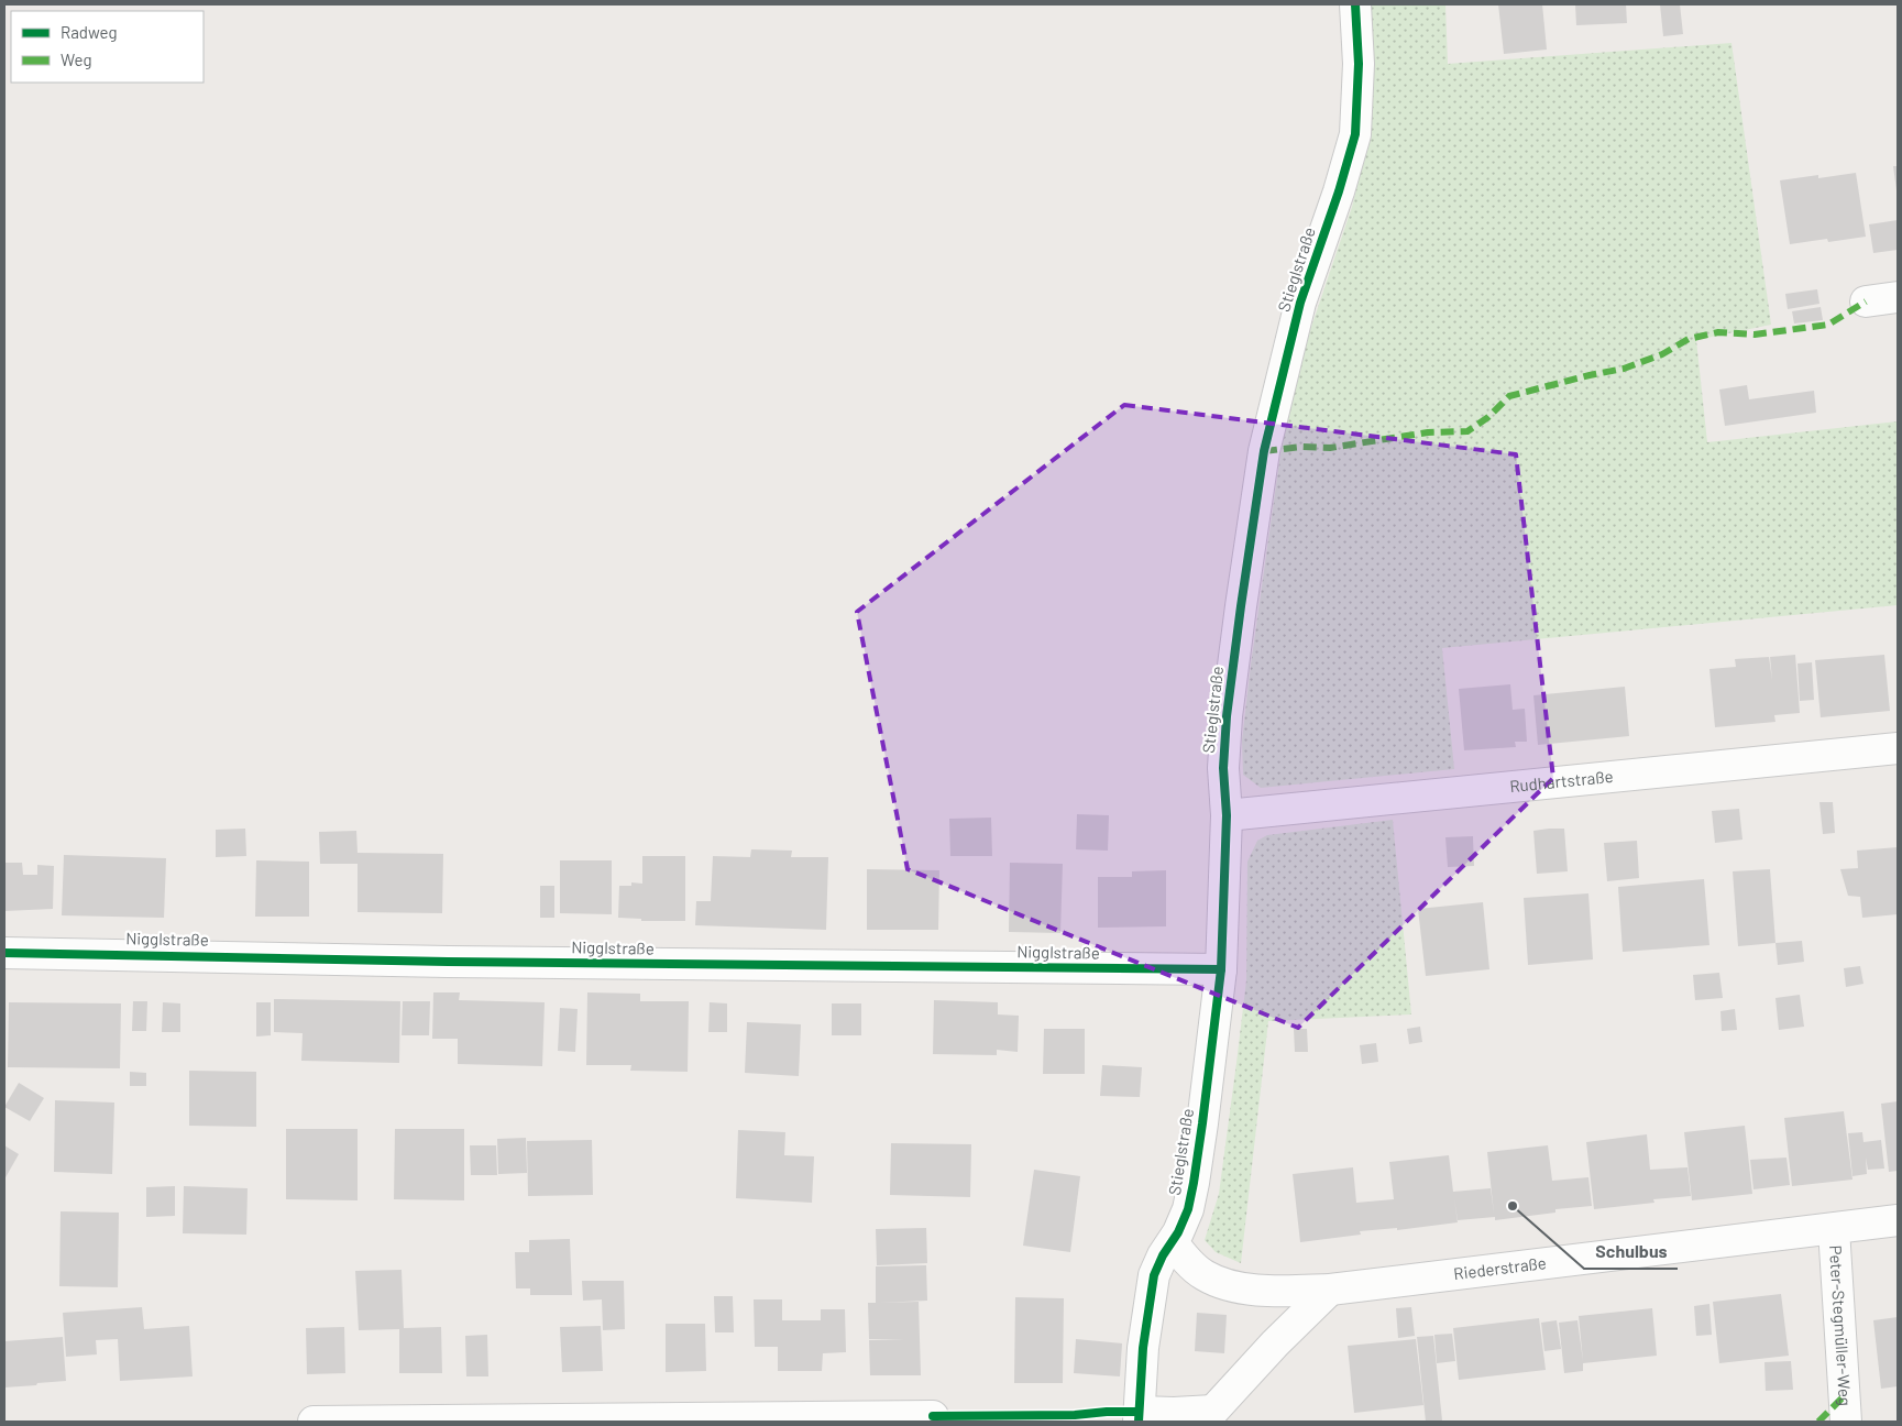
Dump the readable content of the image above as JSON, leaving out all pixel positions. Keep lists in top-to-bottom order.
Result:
{
  "streets": {
    "street": [
      "Stieglstraße",
      "Rudhartstraße",
      "Nigglstraße",
      "Riederstraße",
      "Peter-Stegmüller-Weg"
    ]
  },
  "crossings": [
    ["Stieglstraße", "Rudhartstraße"],
    ["Stieglstraße", "Nigglstraße"],
    ["Stieglstraße", "Riederstraße"],
    ["Riederstraße", "Peter-Stegmüller-Weg"]
  ],
  "places": ["Schulbus"],
  "legend": ["Radweg", "Weg"]
}
